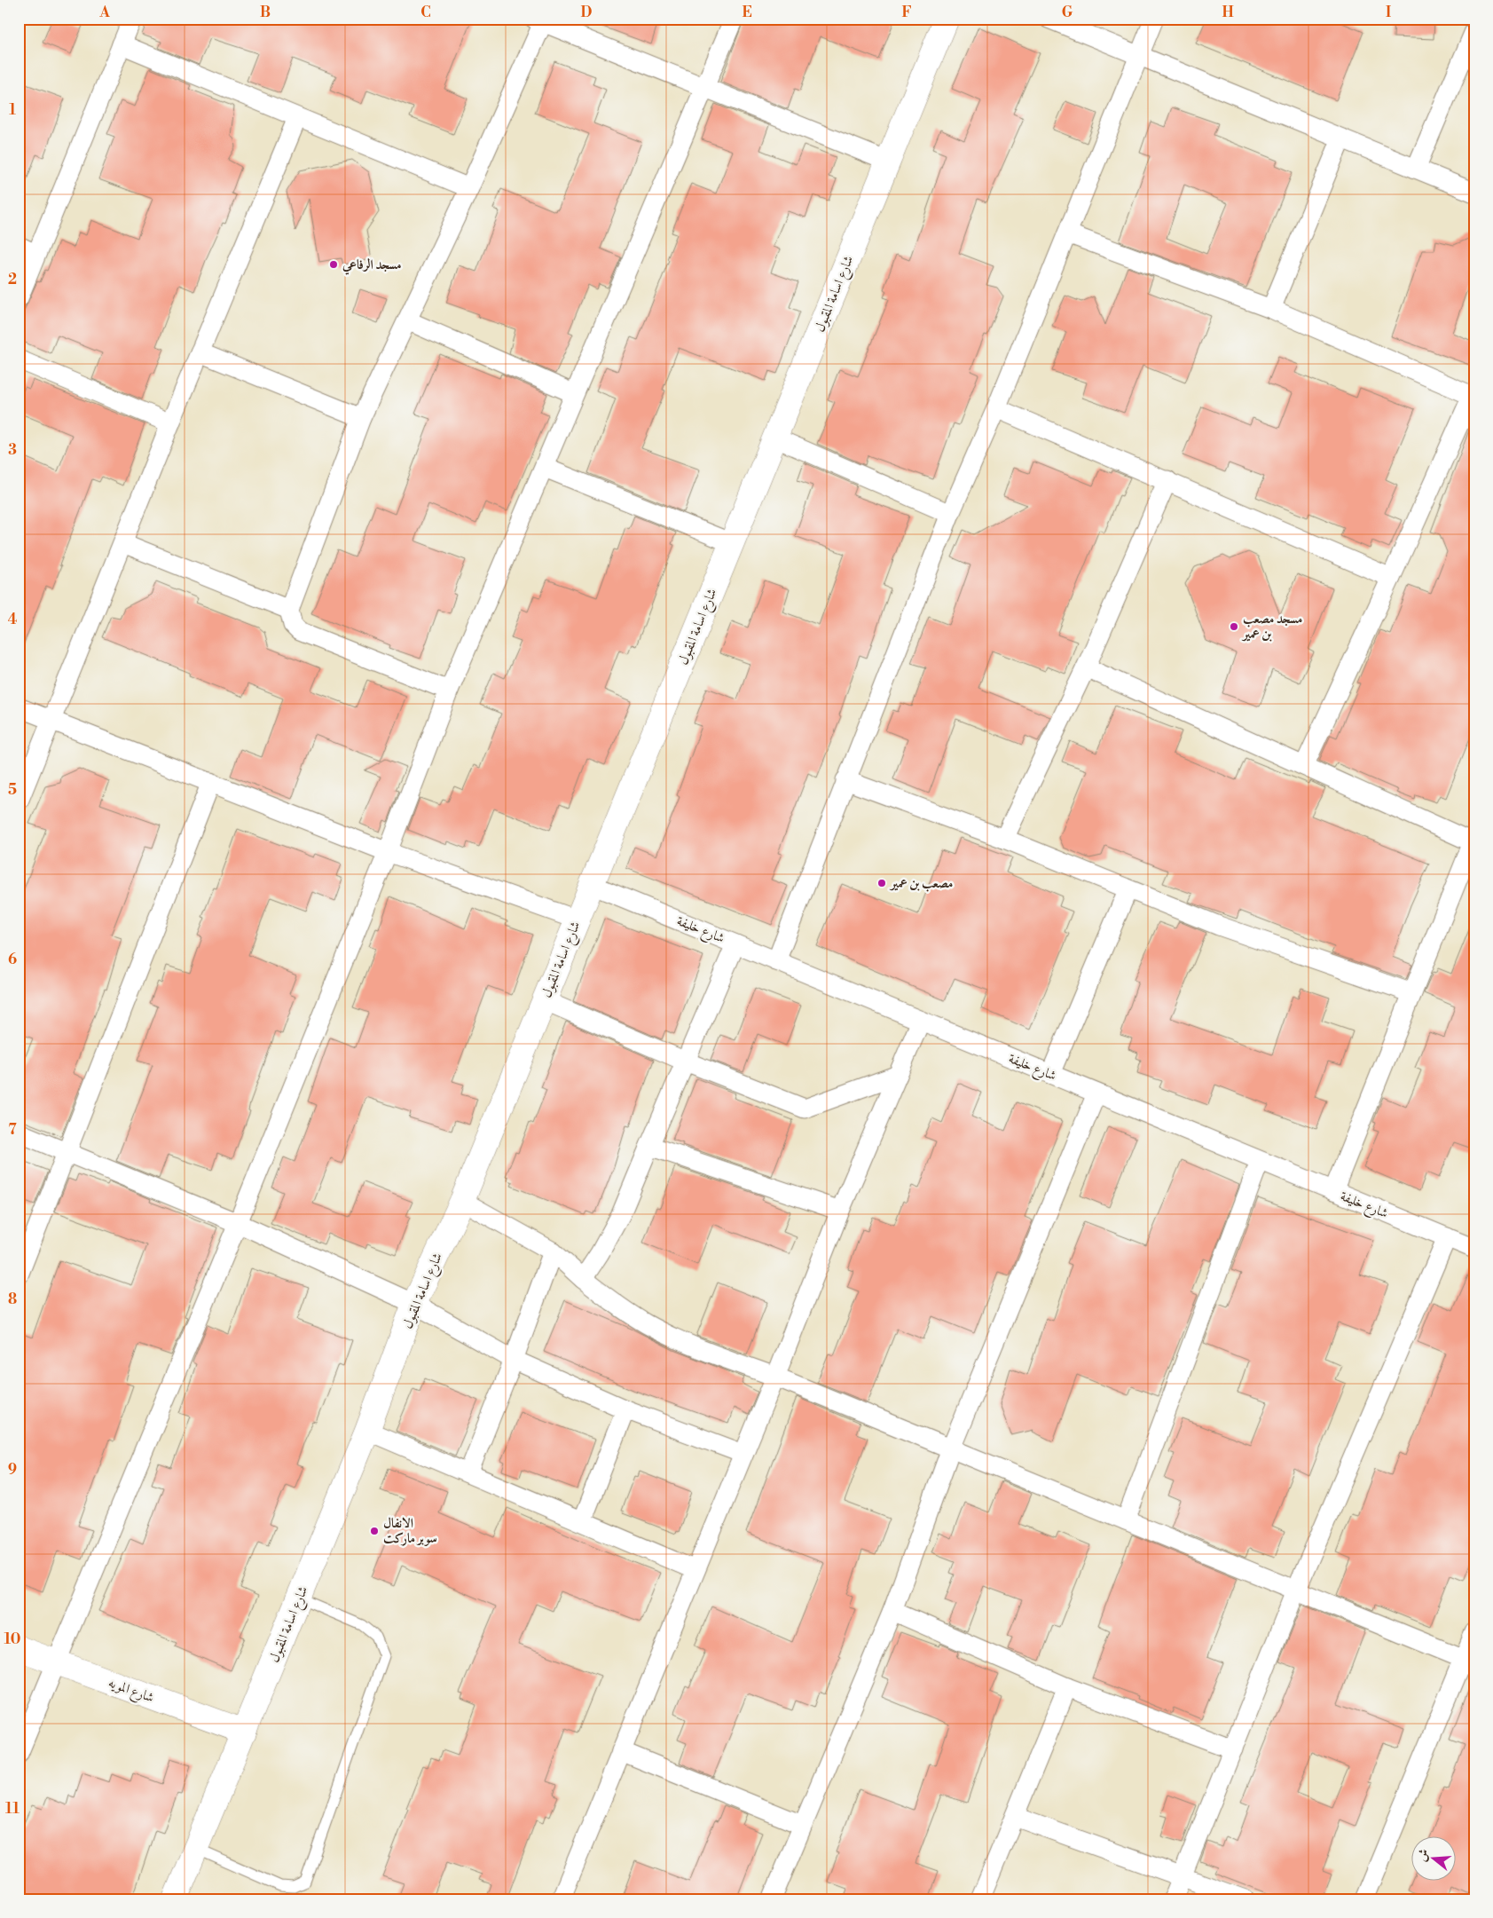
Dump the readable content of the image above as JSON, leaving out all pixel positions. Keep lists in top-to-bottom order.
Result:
{
  "streets": {
    "street": ["شارع اسامة المقبول", "شارع خليفة", "شارع المويه"]
  },
  "crossings": [
    ["شارع اسامة المقبول", "شارع خليفة"],
    ["شارع اسامة المقبول", "شارع المويه"]
  ],
  "places": [
    "مسجد الرفاعي",
    "مسجد مصعب بن عمير",
    "مصعب بن عمير",
    "الانفال سوبر ماركت"
  ],
  "north": "left",
  "grid": {
    "columns": [
      "A",
      "B",
      "C",
      "D",
      "E",
      "F",
      "G",
      "H",
      "I"
    ],
    "rows": [
      "1",
      "2",
      "3",
      "4",
      "5",
      "6",
      "7",
      "8",
      "9",
      "10",
      "11"
    ]
  }
}
